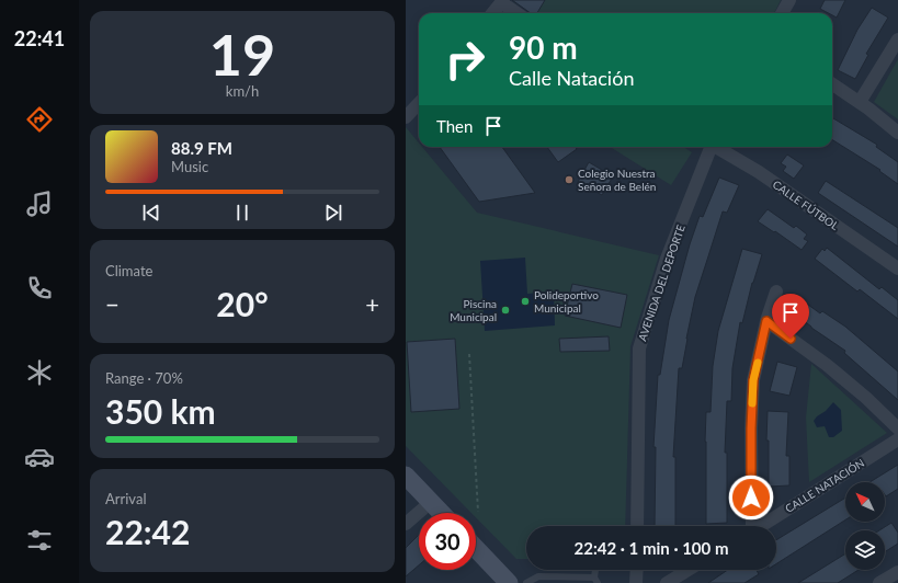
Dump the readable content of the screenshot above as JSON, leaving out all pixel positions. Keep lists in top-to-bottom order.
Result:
{
  "streets": {
    "street": ["CALLE FÚTBOL", "AVENIDA DEL DEPORTE", "CALLE NATACIÓN"]
  },
  "places": ["Colegio Nuestra Señora de Belén", "Polideportivo Municipal", "Piscina Municipal"],
  "north": "top left",
  "page": {
    "tabs": "22:41",
    "tile": [
      ["19", "km/h"],
      "Climate",
      ["Range · 70%", "350 km"],
      ["Arrival", "22:42"]
    ],
    "turn": ["90 m", "Calle Natación"],
    "then": "Then",
    "song": ["88.9 FM", "Music"],
    "heat": ["−", "20°", "+"],
    "limit": "30",
    "trip": "22:42 · 1 min · 100 m"
  }
}
